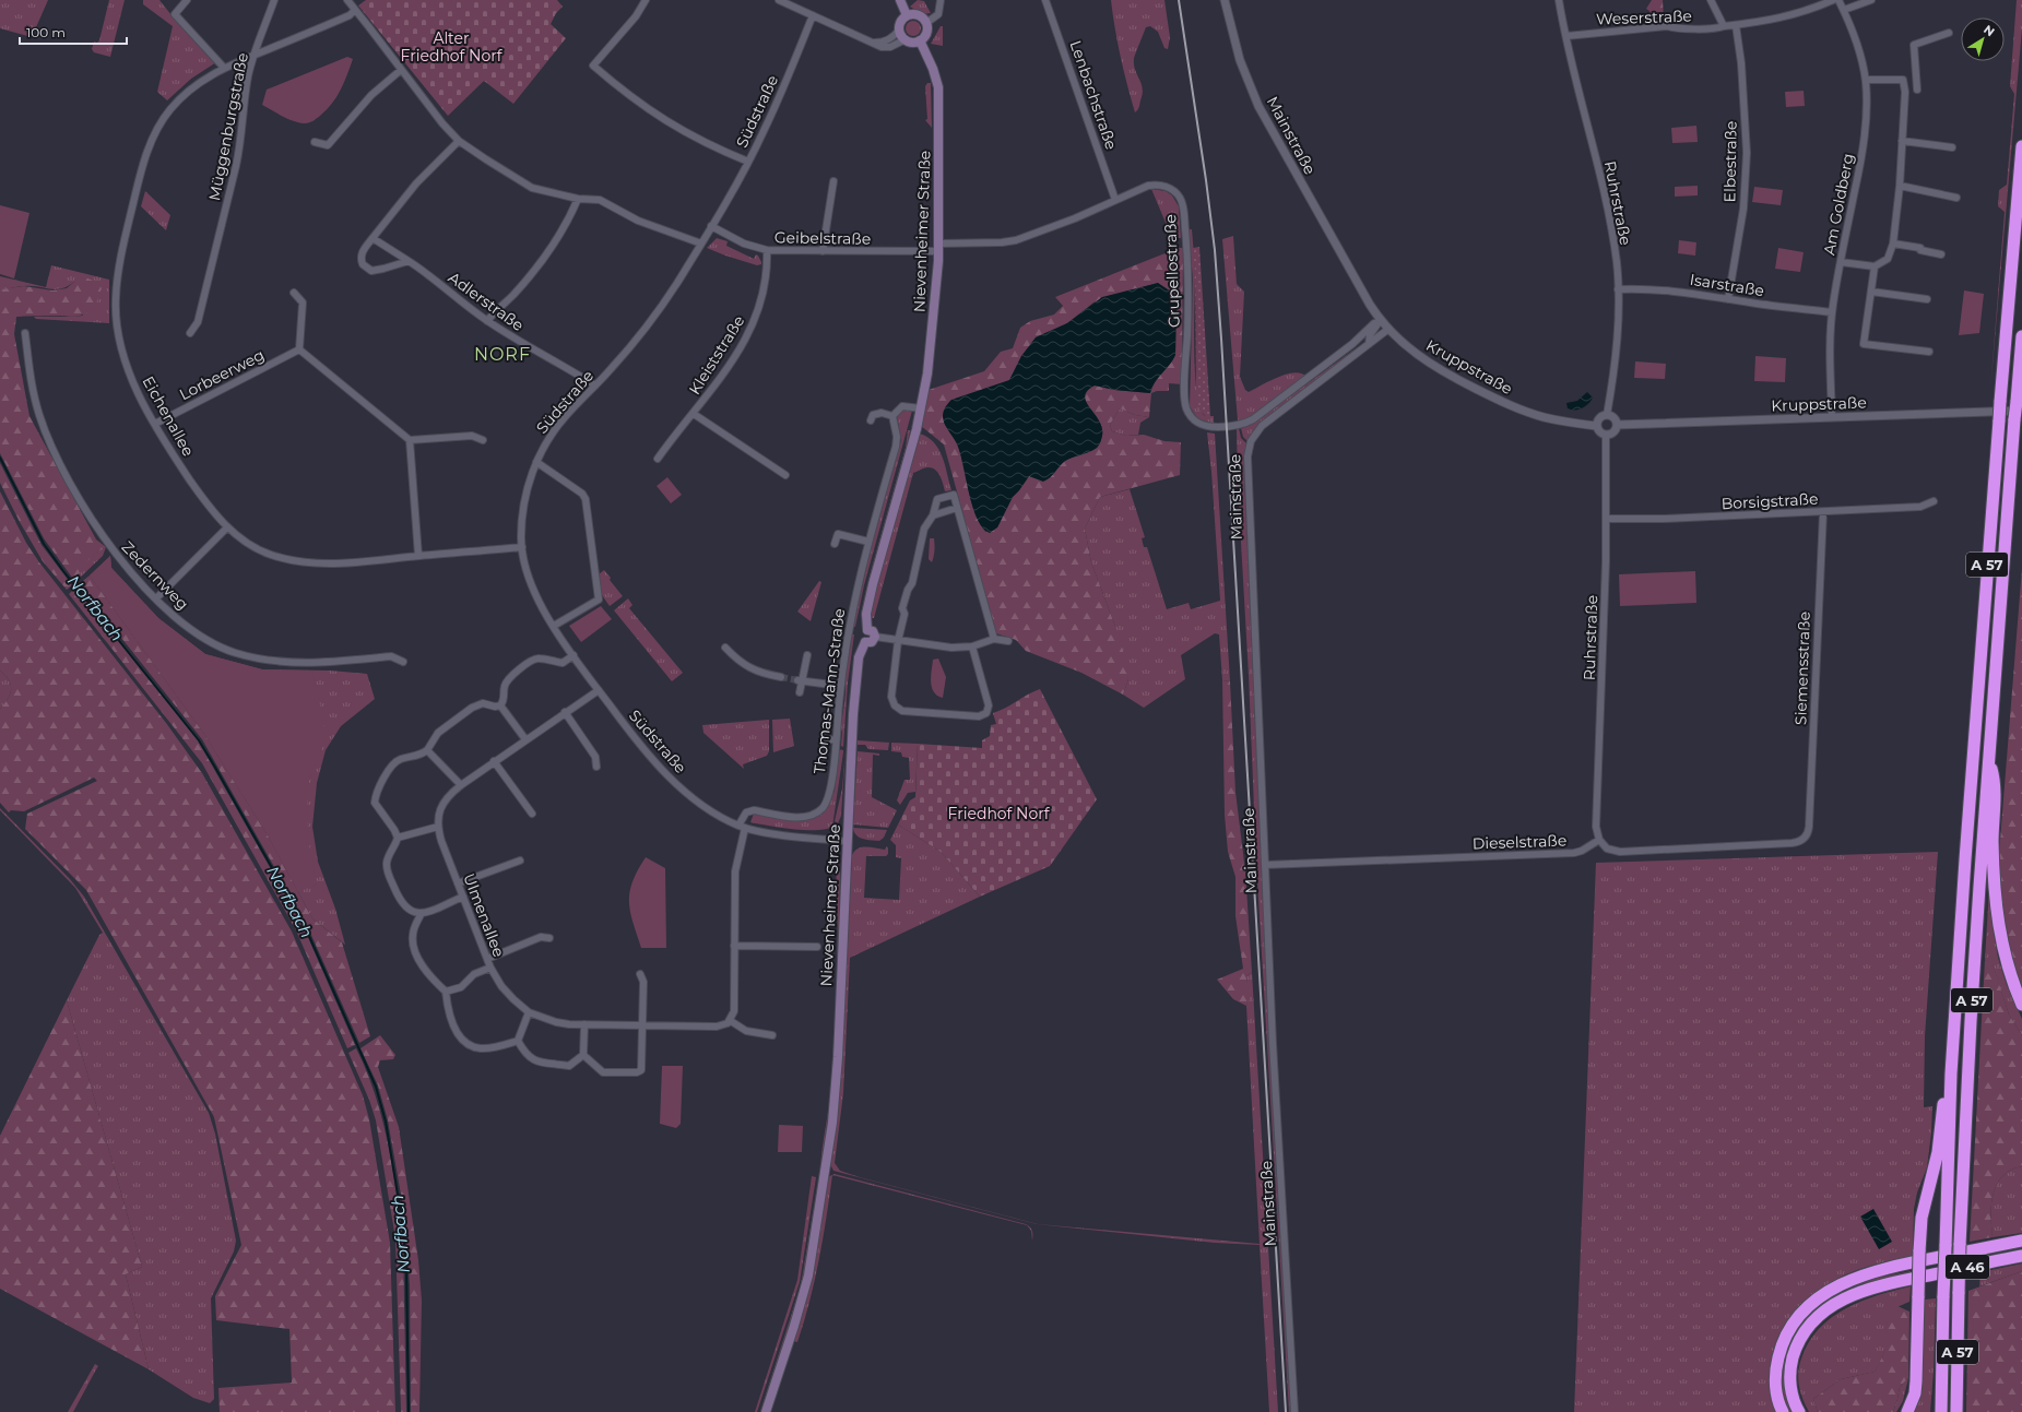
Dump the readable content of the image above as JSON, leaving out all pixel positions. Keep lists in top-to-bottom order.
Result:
{
  "streets": {
    "highway": ["A 57", "A 46"],
    "main road": ["Nievenheimer Straße"],
    "street": [
      "Weserstraße",
      "Lenbachstraße",
      "Südstraße",
      "Müggenburgstraße",
      "Mainstraße",
      "Elbestraße",
      "Ruhrstraße",
      "Am Goldberg",
      "Geibelstraße",
      "Grupellostraße",
      "Isarstraße",
      "Adlerstraße",
      "Kleiststraße",
      "Kruppstraße",
      "Lorbeerweg",
      "Eichenallee",
      "Borsigstraße",
      "Zedernweg",
      "Siemensstraße",
      "Thomas-Mann-Straße",
      "Dieselstraße",
      "Ulmenallee"
    ]
  },
  "crossings": [
    ["Weserstraße", "Elbestraße"],
    ["Weserstraße", "Ruhrstraße"],
    ["Lenbachstraße", "Grupellostraße"],
    ["Südstraße", "Nievenheimer Straße"],
    ["Südstraße", "Geibelstraße"],
    ["Südstraße", "Adlerstraße"],
    ["Südstraße", "Eichenallee"],
    ["Südstraße", "Ulmenallee"],
    ["Müggenburgstraße", "Eichenallee"],
    ["Mainstraße", "Kruppstraße"],
    ["Mainstraße", "Dieselstraße"],
    ["Elbestraße", "Isarstraße"],
    ["Ruhrstraße", "Isarstraße"],
    ["Ruhrstraße", "Kruppstraße"],
    ["Ruhrstraße", "Borsigstraße"],
    ["Ruhrstraße", "Siemensstraße"],
    ["Ruhrstraße", "Dieselstraße"],
    ["Am Goldberg", "Isarstraße"],
    ["Am Goldberg", "Kruppstraße"],
    ["Nievenheimer Straße", "Geibelstraße"],
    ["Nievenheimer Straße", "Grupellostraße"],
    ["Geibelstraße", "Grupellostraße"],
    ["Geibelstraße", "Kleiststraße"],
    ["Kruppstraße", "A 57"],
    ["Lorbeerweg", "Eichenallee"],
    ["Borsigstraße", "Siemensstraße"],
    ["Siemensstraße", "Dieselstraße"]
  ],
  "districts": ["NORF"],
  "water": ["Norfbach"],
  "parks": ["Alter Friedhof Norf", "Friedhof Norf"],
  "scale_bar": "100 m",
  "north": "top right"
}
